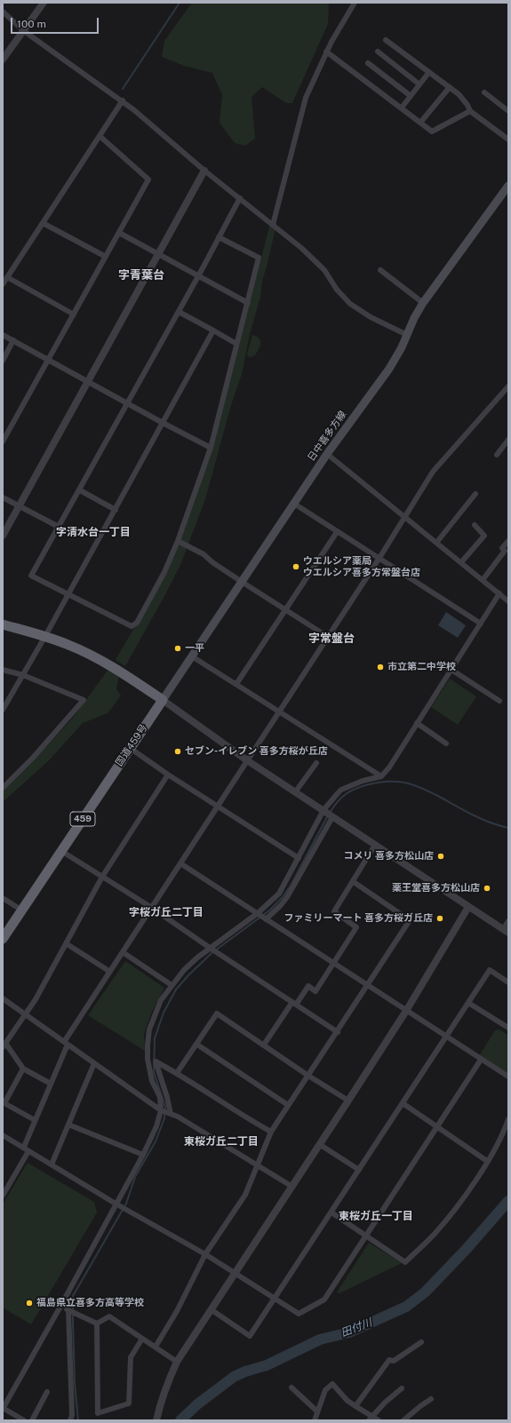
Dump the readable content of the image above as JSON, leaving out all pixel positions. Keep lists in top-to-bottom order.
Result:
{
  "streets": {
    "highway": ["国道459号", "459"],
    "main road": ["日中喜多方線"]
  },
  "crossings": [
    ["日中喜多方線", "国道459号"]
  ],
  "districts": [
    "字青葉台",
    "字清水台一丁目",
    "字常盤台",
    "字桜ガ丘二丁目",
    "東桜ガ丘二丁目",
    "東桜ガ丘一丁目"
  ],
  "water": ["田付川"],
  "places": [
    "ウエルシア薬局 ウエルシア喜多方常盤台店",
    "一平",
    "市立第二中学校",
    "セブン-イレブン 喜多方桜が丘店",
    "コメリ 喜多方松山店",
    "薬王堂喜多方松山店",
    "ファミリーマート 喜多方桜ガ丘店",
    "福島県立喜多方高等学校"
  ],
  "scale_bar": "100 m"
}
